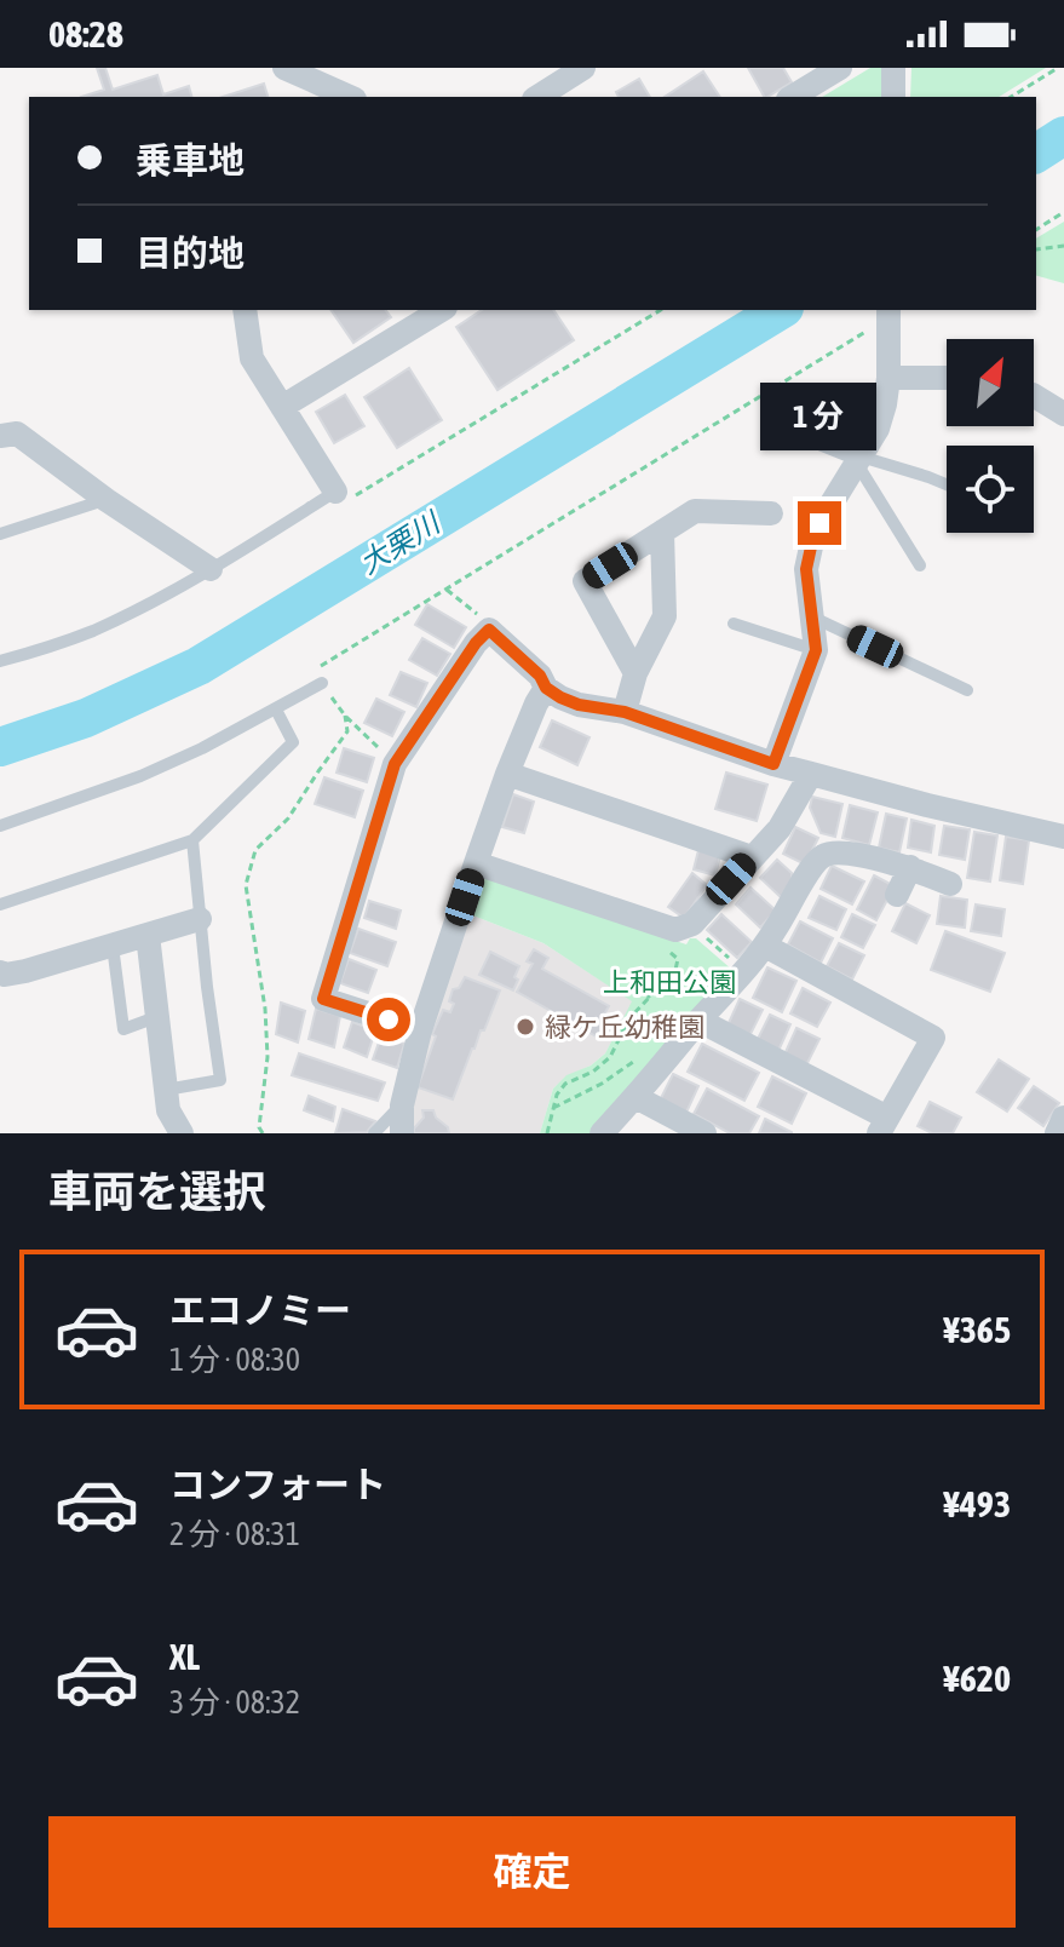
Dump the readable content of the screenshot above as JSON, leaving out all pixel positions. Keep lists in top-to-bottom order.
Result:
{
  "water": ["大栗川"],
  "parks": ["上和田公園"],
  "places": ["緑ケ丘幼稚園"],
  "north": "top right",
  "page": {
    "status": "08:28",
    "banner": ["乗車地", "目的地"],
    "bubble": "1 分",
    "heading": "車両を選択",
    "list": [
      {
        "name": "エコノミー",
        "note": "1 分 · 08:30",
        "value": "¥365"
      },
      {
        "name": "コンフォート",
        "note": "2 分 · 08:31",
        "value": "¥493"
      },
      {
        "name": "XL",
        "note": "3 分 · 08:32",
        "value": "¥620"
      }
    ],
    "buttons": "確定"
  }
}
